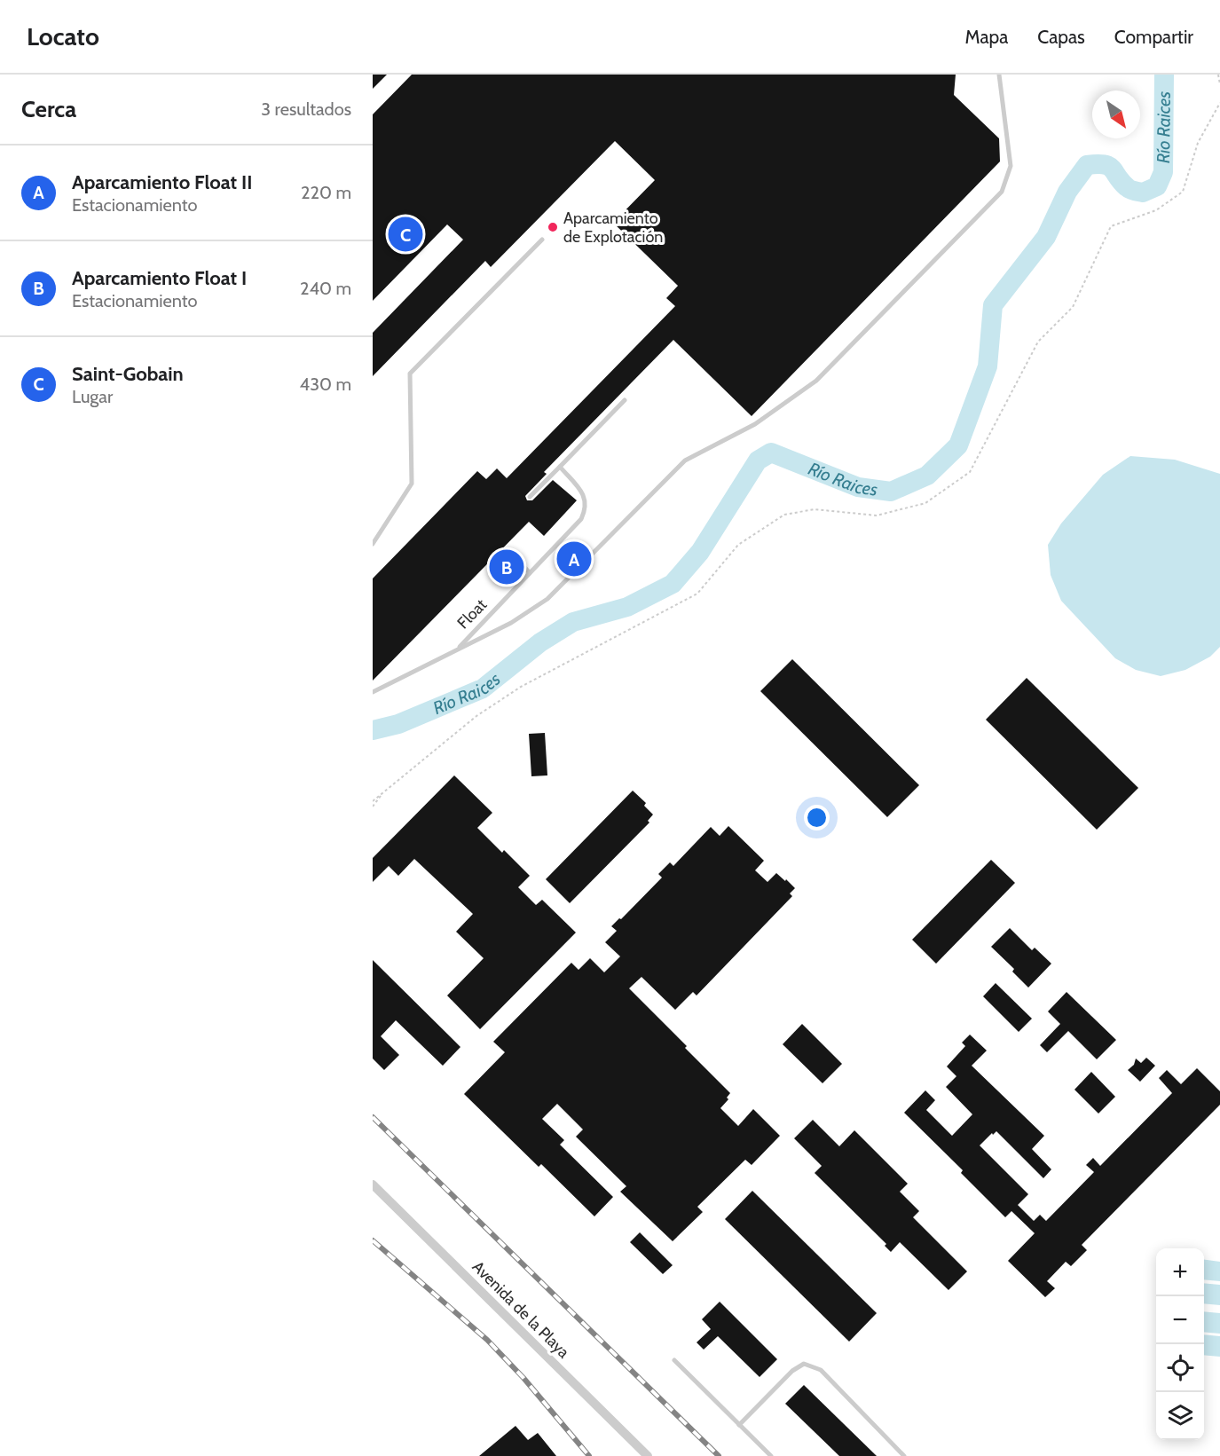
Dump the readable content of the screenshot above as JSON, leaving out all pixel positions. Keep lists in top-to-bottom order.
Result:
{
  "streets": {
    "street": ["Avenida de la Playa"],
    "lane": ["Float"]
  },
  "water": ["Río Raices"],
  "places": ["Aparcamiento de Explotación"],
  "north": "bottom right",
  "page": {
    "header": "Locato",
    "nav": ["Mapa", "Capas", "Compartir"],
    "heading": ["Cerca", "3 resultados"],
    "list": [
      {
        "mark": "A",
        "name": "Aparcamiento Float II",
        "note": "Estacionamiento",
        "value": "220 m"
      },
      {
        "mark": "B",
        "name": "Aparcamiento Float I",
        "note": "Estacionamiento",
        "value": "240 m"
      },
      {
        "mark": "C",
        "name": "Saint-Gobain",
        "note": "Lugar",
        "value": "430 m"
      }
    ],
    "pins": ["C", "A", "B"],
    "map_buttons": ["+", "−"]
  }
}
